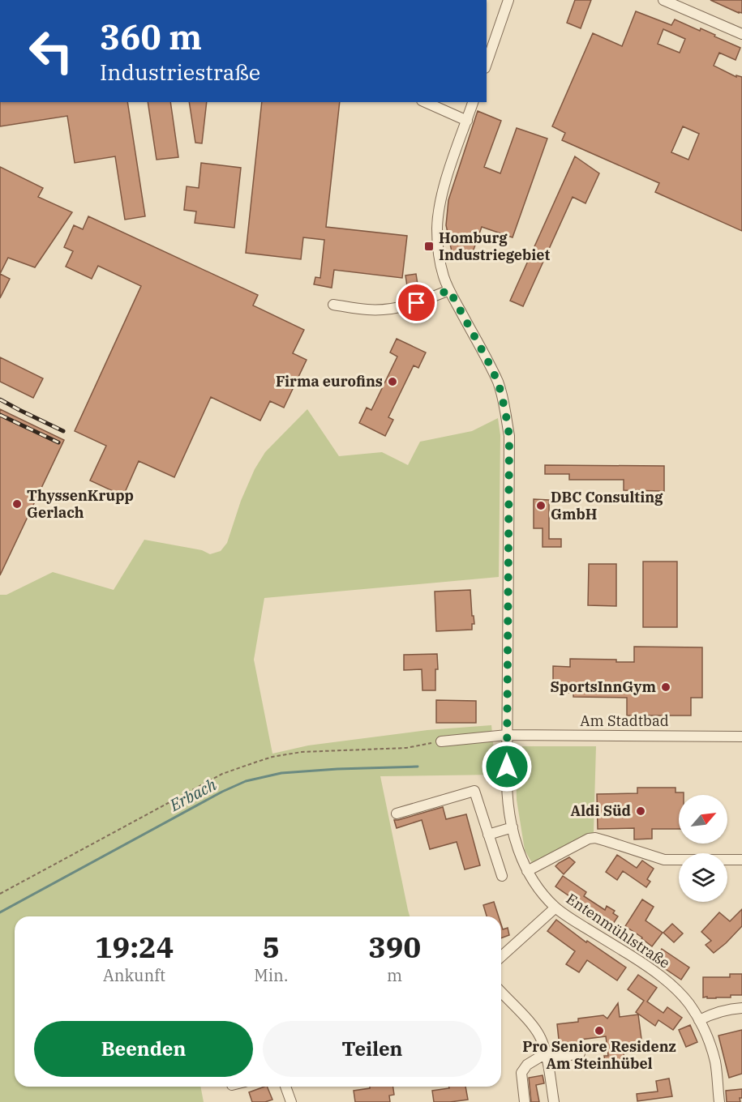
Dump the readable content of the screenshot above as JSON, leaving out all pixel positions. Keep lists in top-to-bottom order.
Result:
{
  "streets": {
    "street": ["Am Stadtbad", "Entenmühlstraße"]
  },
  "crossings": [
    ["Am Stadtbad", "Entenmühlstraße"]
  ],
  "water": ["Erbach"],
  "places": {
    "transit": ["Homburg Industriegebiet"],
    "other": [
      "Firma eurofins",
      "ThyssenKrupp Gerlach",
      "DBC Consulting GmbH",
      "SportsInnGym",
      "Aldi Süd",
      "Pro Seniore Residenz Am Steinhübel"
    ]
  },
  "north": "top right",
  "page": {
    "turn": ["360 m", "Industriestraße"],
    "eta": [
      "19:24",
      "Ankunft",
      "5",
      "Min.",
      "390",
      "m"
    ],
    "buttons": ["Beenden", "Teilen"]
  }
}
